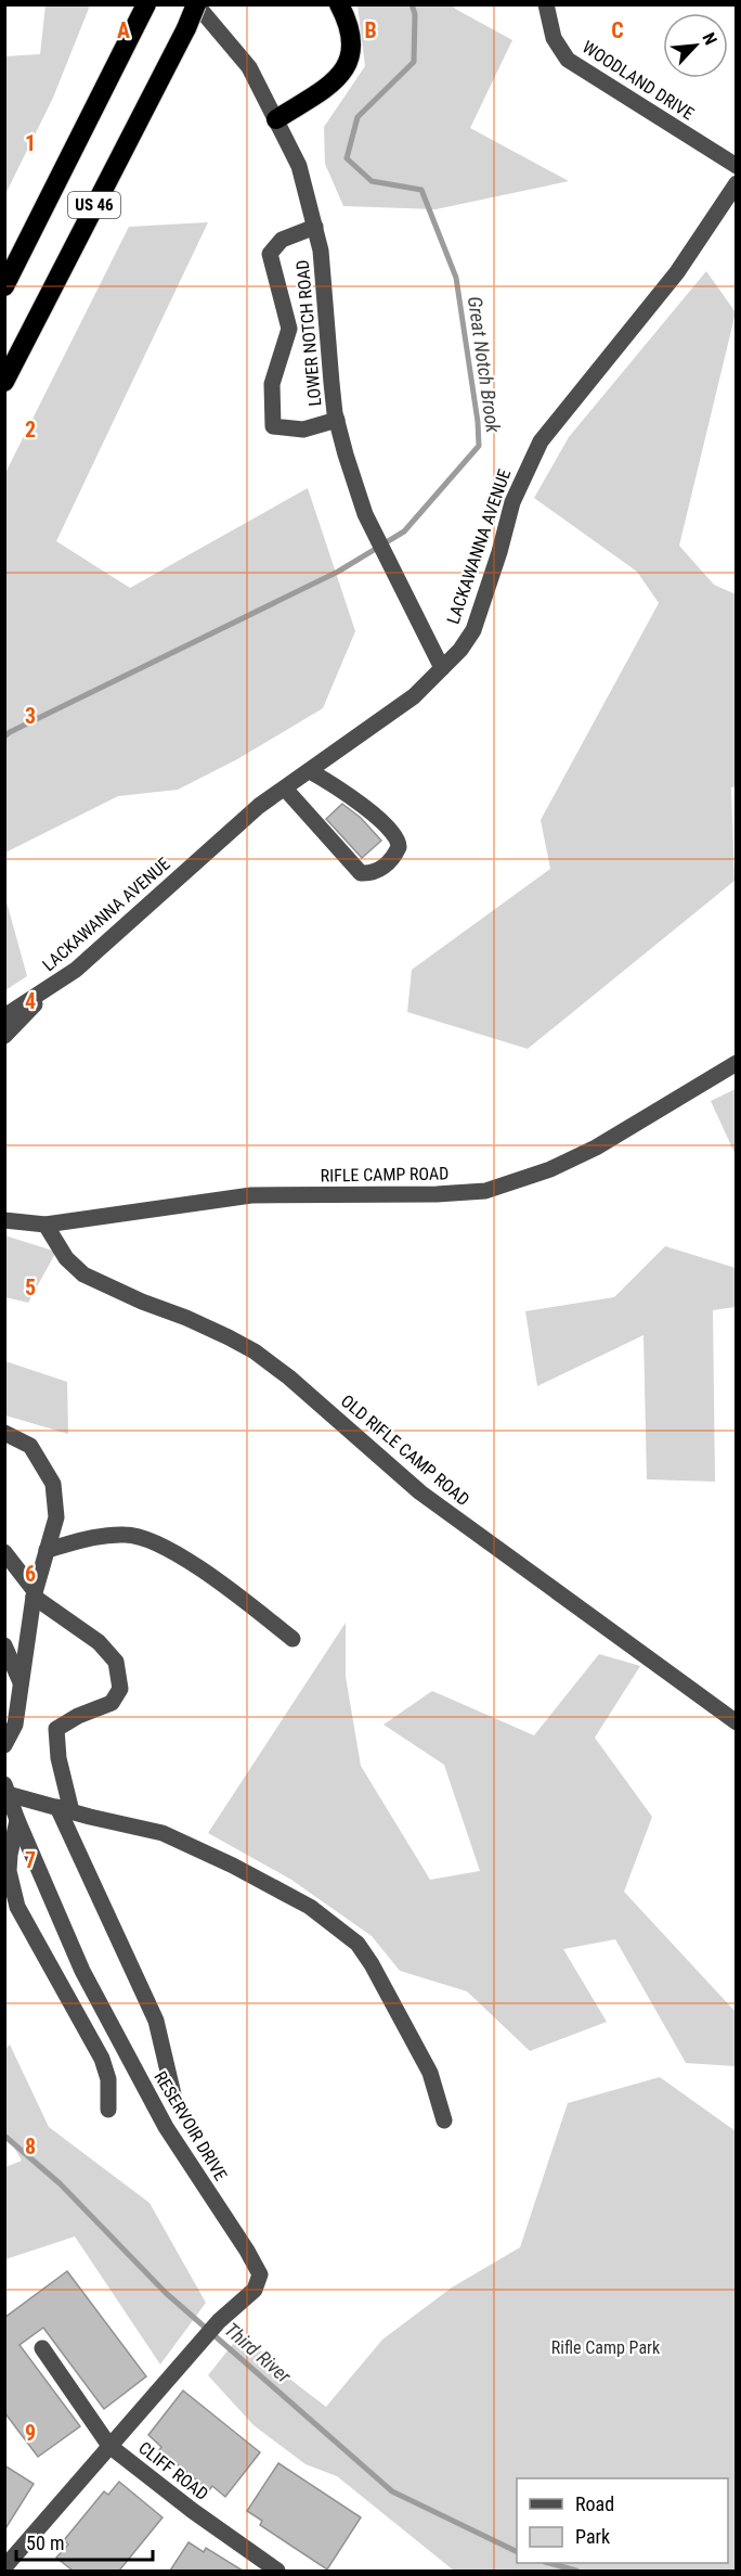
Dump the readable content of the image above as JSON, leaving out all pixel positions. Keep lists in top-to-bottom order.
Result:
{
  "streets": {
    "highway": ["US 46"],
    "street": [
      "WOODLAND DRIVE",
      "LOWER NOTCH ROAD",
      "LACKAWANNA AVENUE",
      "RIFLE CAMP ROAD",
      "OLD RIFLE CAMP ROAD",
      "RESERVOIR DRIVE",
      "CLIFF ROAD"
    ]
  },
  "crossings": [
    ["US 46", "LOWER NOTCH ROAD"],
    ["LOWER NOTCH ROAD", "LACKAWANNA AVENUE"],
    ["RIFLE CAMP ROAD", "OLD RIFLE CAMP ROAD"],
    ["RESERVOIR DRIVE", "CLIFF ROAD"]
  ],
  "water": ["Great Notch Brook", "Third River"],
  "parks": ["Rifle Camp Park"],
  "legend": ["Road", "Park"],
  "scale_bar": "50 m",
  "north": "top right",
  "grid": {
    "columns": ["A", "B", "C"],
    "rows": [
      "1",
      "2",
      "3",
      "4",
      "5",
      "6",
      "7",
      "8",
      "9"
    ]
  }
}
